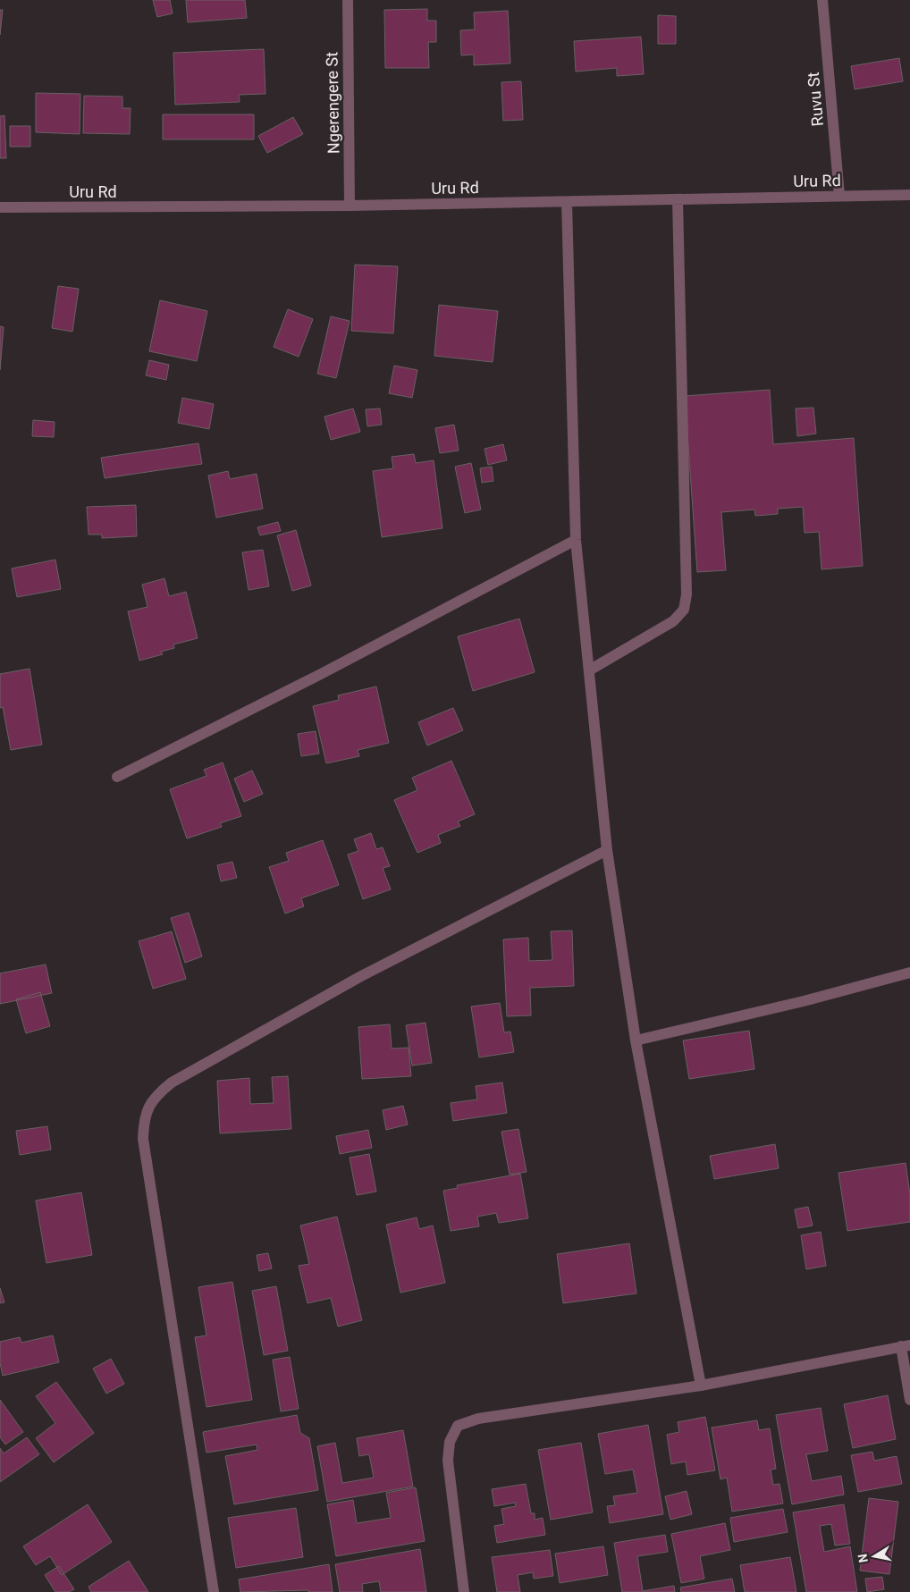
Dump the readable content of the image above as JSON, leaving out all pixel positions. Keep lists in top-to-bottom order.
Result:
{
  "streets": {
    "street": ["Ruvu St", "Ngerengere St", "Uru Rd"]
  },
  "crossings": [
    ["Ruvu St", "Uru Rd"],
    ["Ngerengere St", "Uru Rd"]
  ],
  "north": "left"
}
